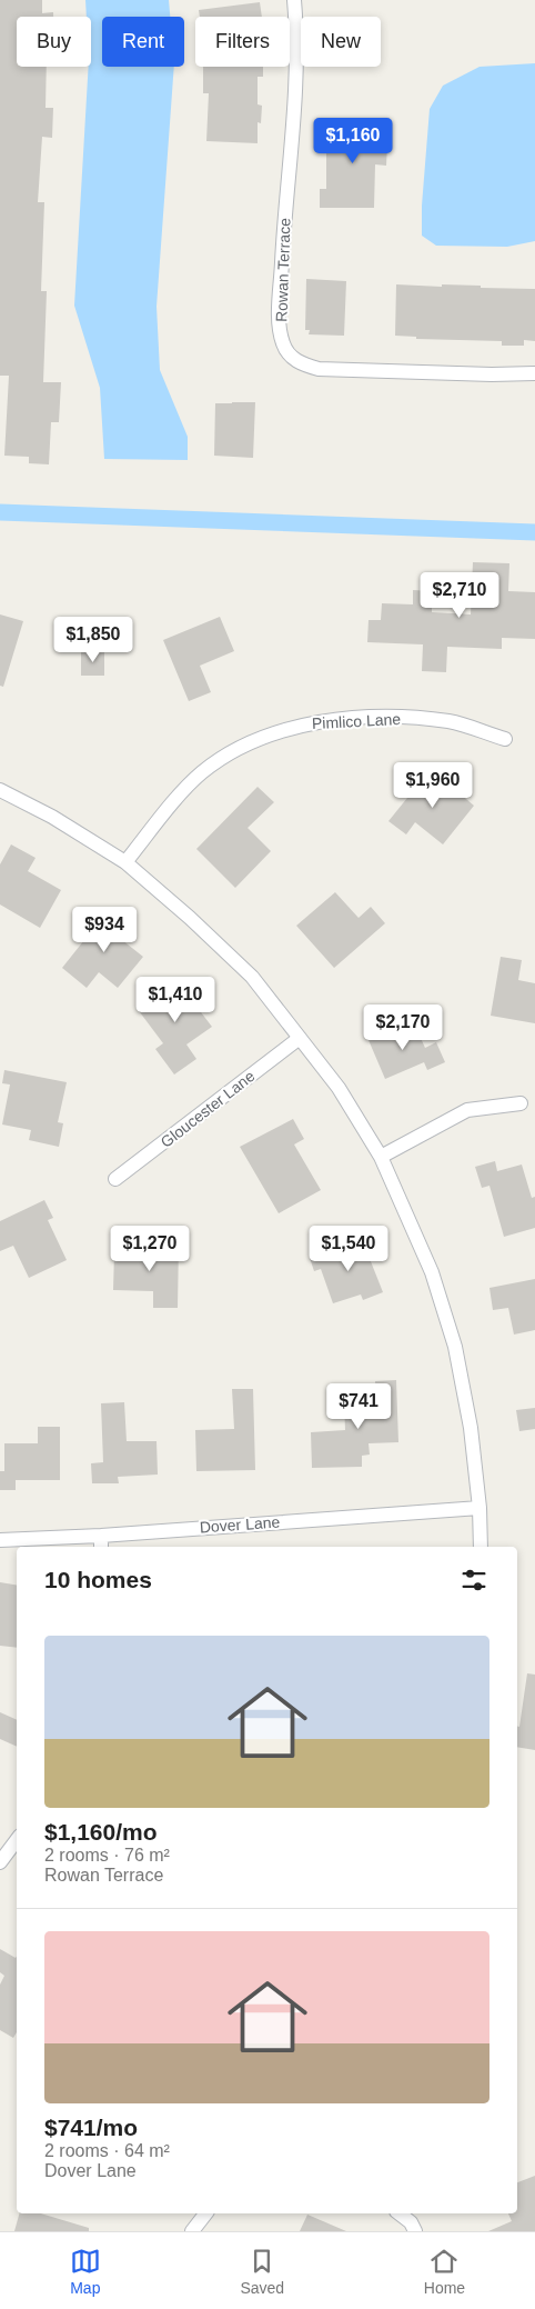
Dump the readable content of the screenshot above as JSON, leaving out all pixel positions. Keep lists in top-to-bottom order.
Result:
{
  "streets": {
    "street": [
      "Rowan Terrace",
      "Pimlico Lane",
      "Gloucester Lane",
      "Dover Lane"
    ]
  },
  "page": {
    "chip": [
      "Buy",
      "Rent",
      "Filters",
      "New"
    ],
    "price": [
      "$1,160",
      "$2,710",
      "$1,850",
      "$1,960",
      "$934",
      "$1,410",
      "$2,170",
      "$1,270",
      "$1,540",
      "$741"
    ],
    "heading": "10 homes",
    "list": [
      {
        "name": "$1,160/mo",
        "note": "2 rooms · 76 m² · Rowan Terrace"
      },
      {
        "name": "$741/mo",
        "note": "2 rooms · 64 m² · Dover Lane"
      }
    ],
    "tabs": ["Map", "Saved", "Home"]
  }
}
